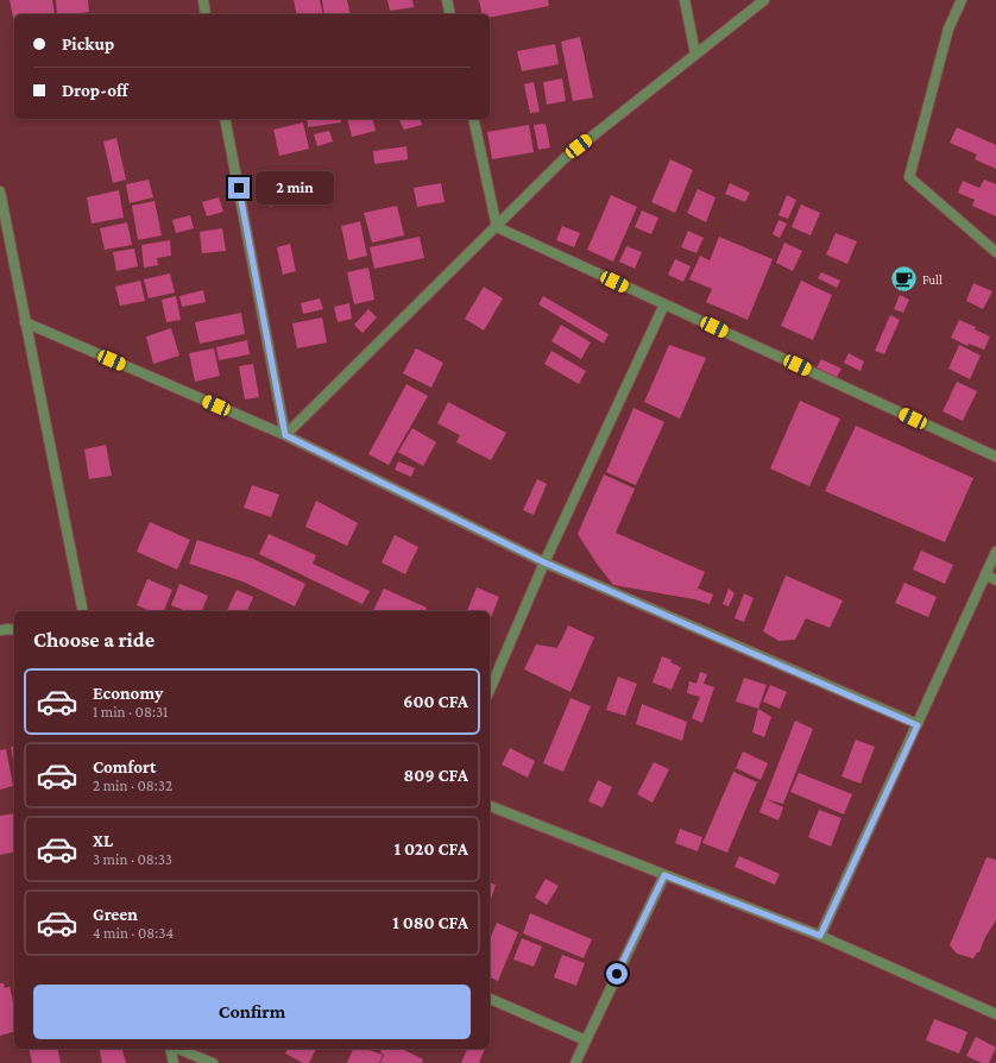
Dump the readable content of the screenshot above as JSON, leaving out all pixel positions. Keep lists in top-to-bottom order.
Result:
{
  "places": {
    "cafe": ["Full"]
  },
  "page": {
    "banner": ["Pickup", "Drop-off"],
    "bubble": "2 min",
    "heading": "Choose a ride",
    "list": [
      {
        "name": "Economy",
        "note": "1 min · 08:31",
        "value": "600 CFA"
      },
      {
        "name": "Comfort",
        "note": "2 min · 08:32",
        "value": "809 CFA"
      },
      {
        "name": "XL",
        "note": "3 min · 08:33",
        "value": "1 020 CFA"
      },
      {
        "name": "Green",
        "note": "4 min · 08:34",
        "value": "1 080 CFA"
      }
    ],
    "buttons": "Confirm"
  }
}
